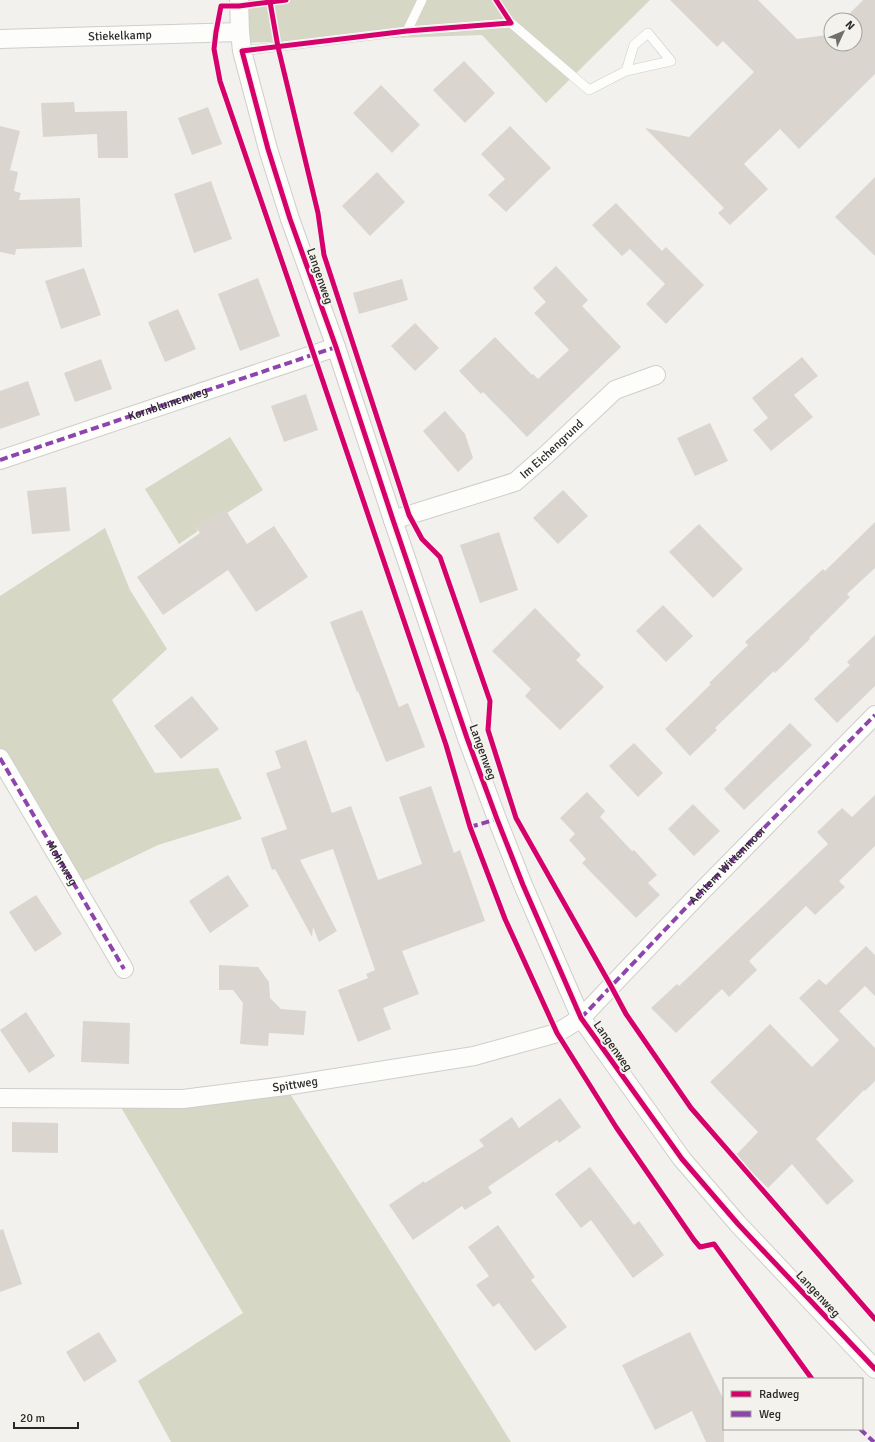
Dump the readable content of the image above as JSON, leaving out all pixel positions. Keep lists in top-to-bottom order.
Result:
{
  "streets": {
    "street": [
      "Stiekelkamp",
      "Langenweg",
      "Kornblumenweg",
      "Im Eichengrund",
      "Mohnweg",
      "Achtern Wittenmoor",
      "Spittweg"
    ]
  },
  "crossings": [
    ["Stiekelkamp", "Langenweg"],
    ["Langenweg", "Kornblumenweg"],
    ["Langenweg", "Im Eichengrund"],
    ["Langenweg", "Achtern Wittenmoor"],
    ["Langenweg", "Spittweg"],
    ["Achtern Wittenmoor", "Spittweg"]
  ],
  "legend": ["Radweg", "Weg"],
  "scale_bar": "20 m",
  "north": "top right"
}
